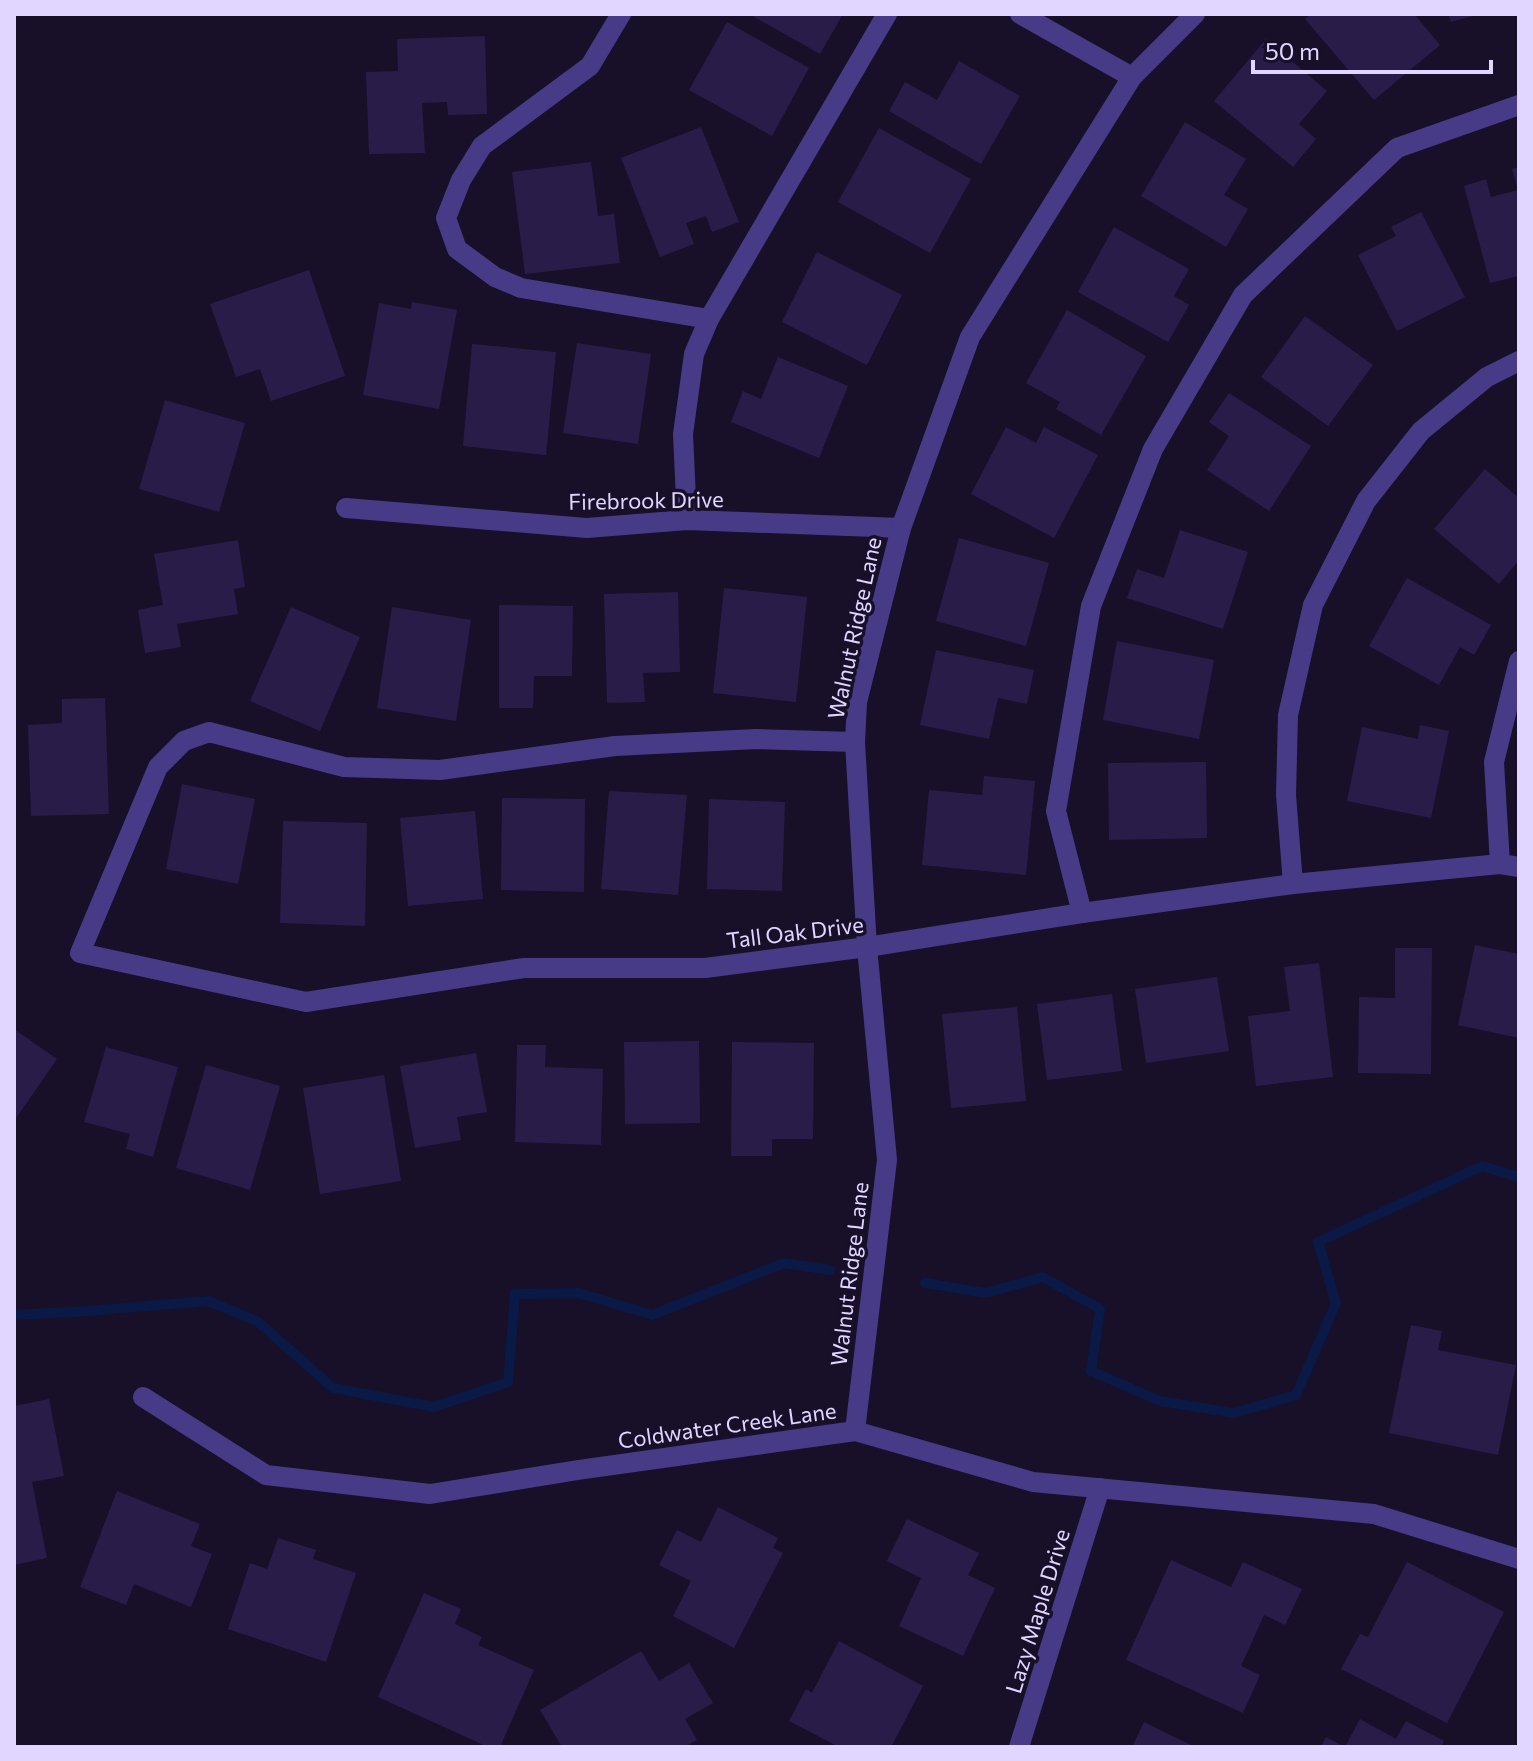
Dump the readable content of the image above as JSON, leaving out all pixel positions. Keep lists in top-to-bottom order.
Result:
{
  "streets": {
    "street": [
      "Firebrook Drive",
      "Walnut Ridge Lane",
      "Tall Oak Drive",
      "Coldwater Creek Lane",
      "Lazy Maple Drive"
    ]
  },
  "crossings": [
    ["Firebrook Drive", "Walnut Ridge Lane"],
    ["Walnut Ridge Lane", "Tall Oak Drive"],
    ["Walnut Ridge Lane", "Coldwater Creek Lane"],
    ["Coldwater Creek Lane", "Lazy Maple Drive"]
  ],
  "scale_bar": "50 m"
}
